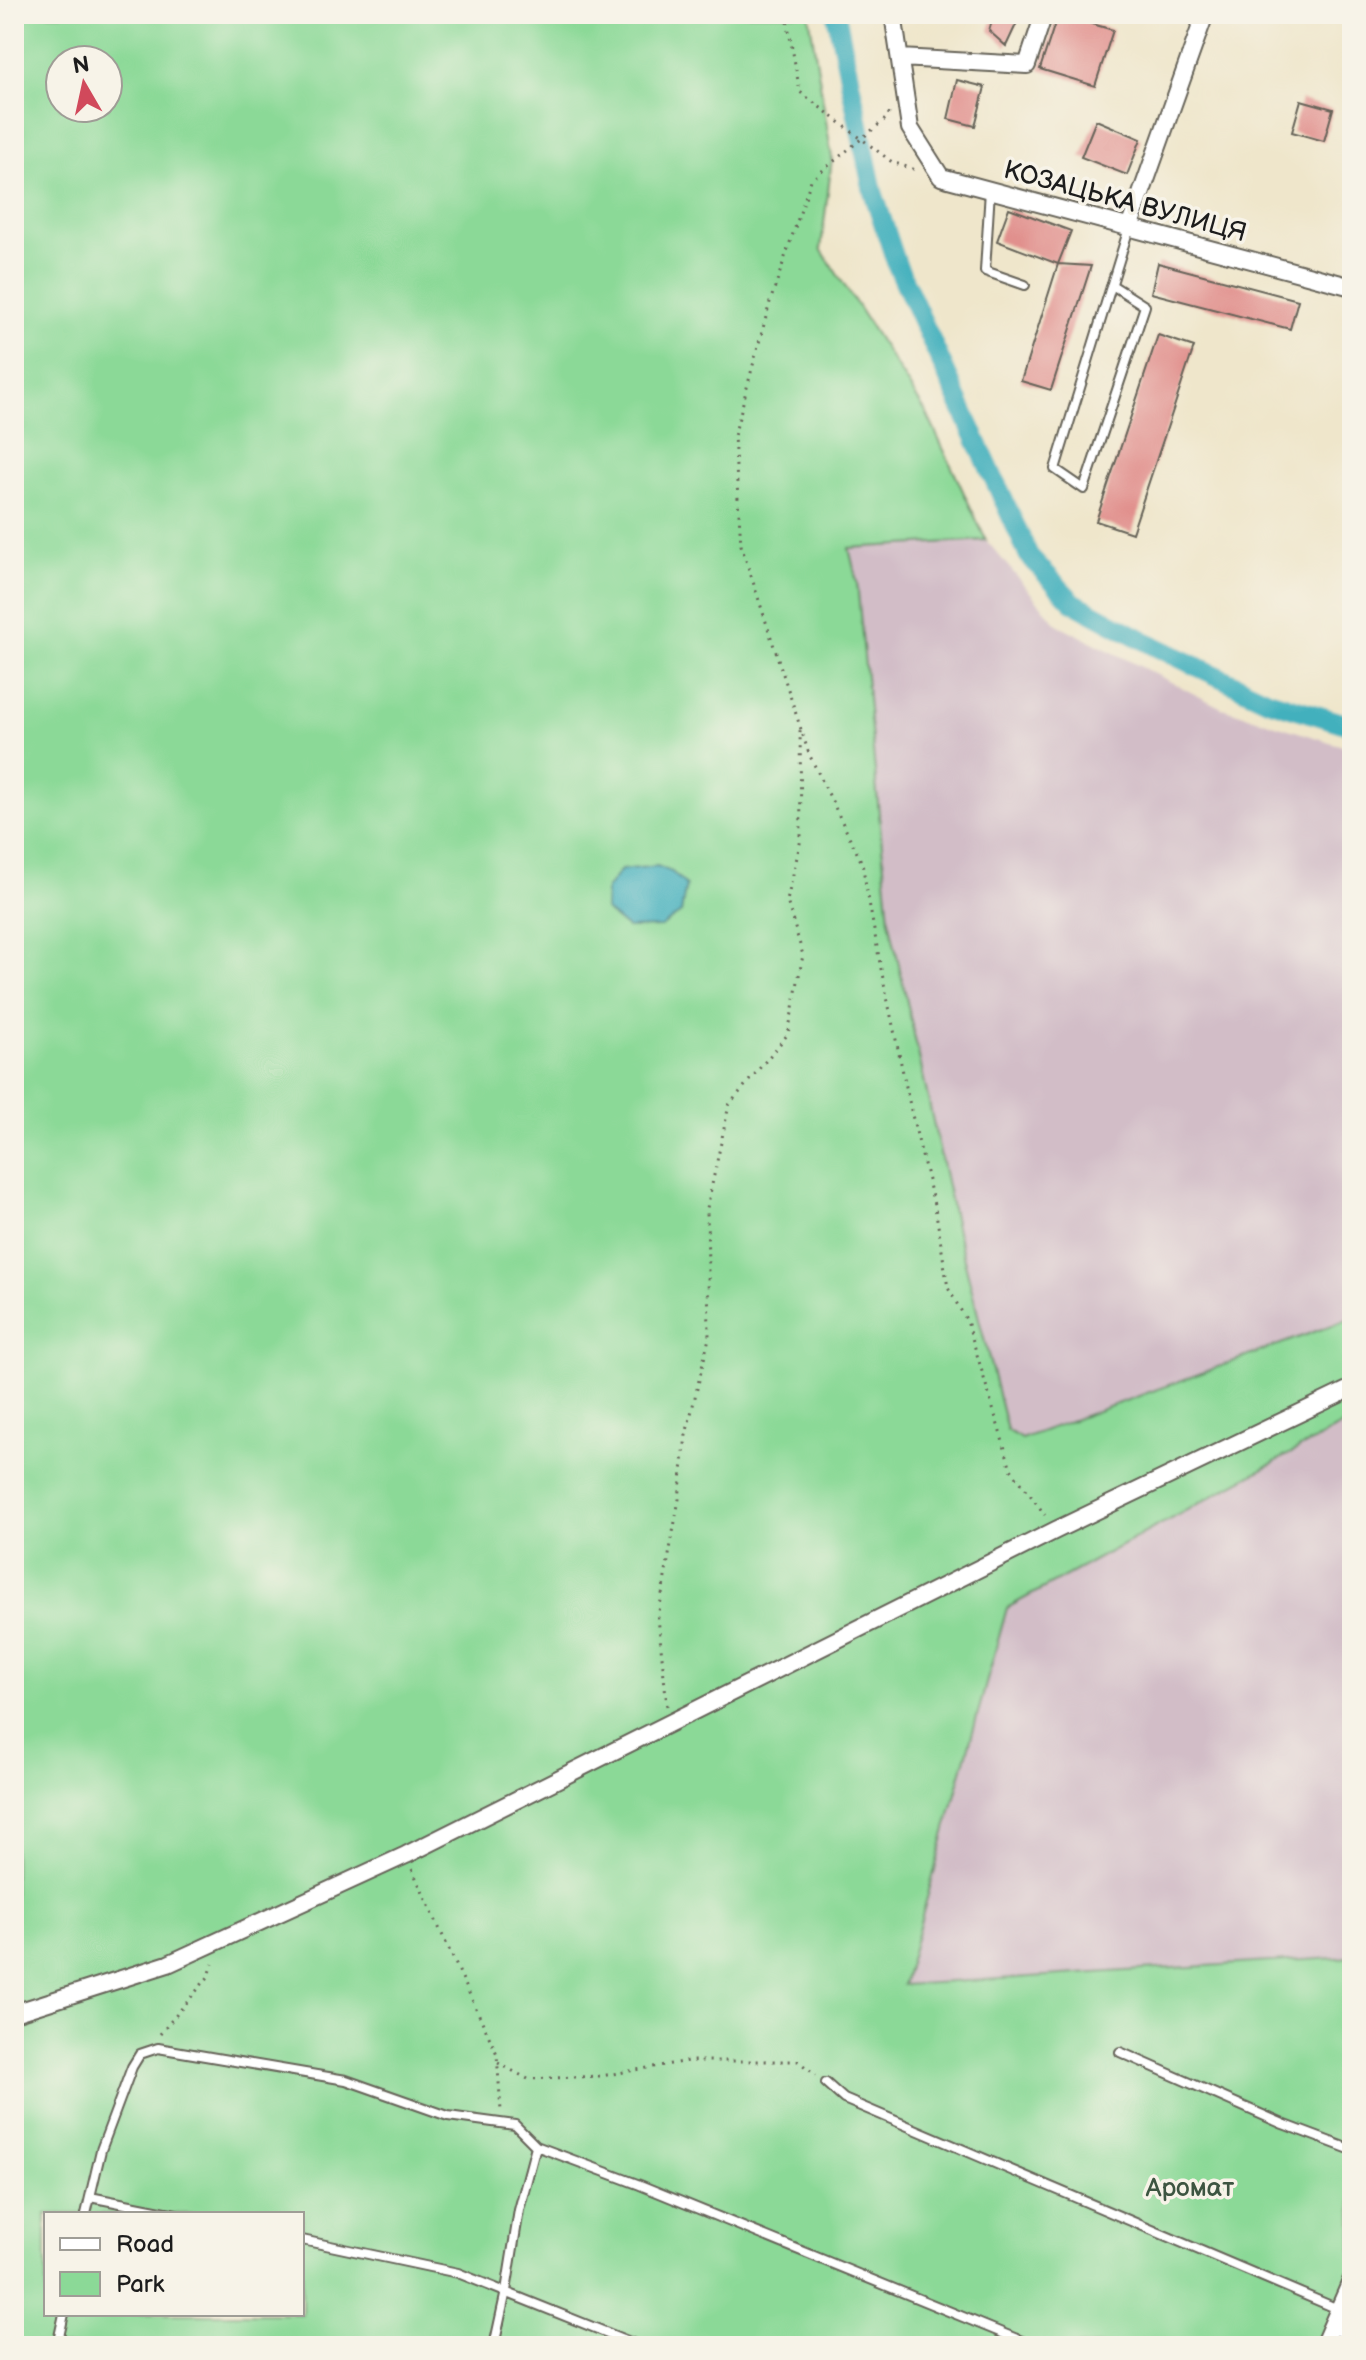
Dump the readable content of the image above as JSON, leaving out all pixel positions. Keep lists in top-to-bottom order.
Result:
{
  "streets": {
    "street": ["КОЗАЦЬКА ВУЛИЦЯ"]
  },
  "parks": ["Аромат"],
  "legend": ["Road", "Park"],
  "north": "top"
}
